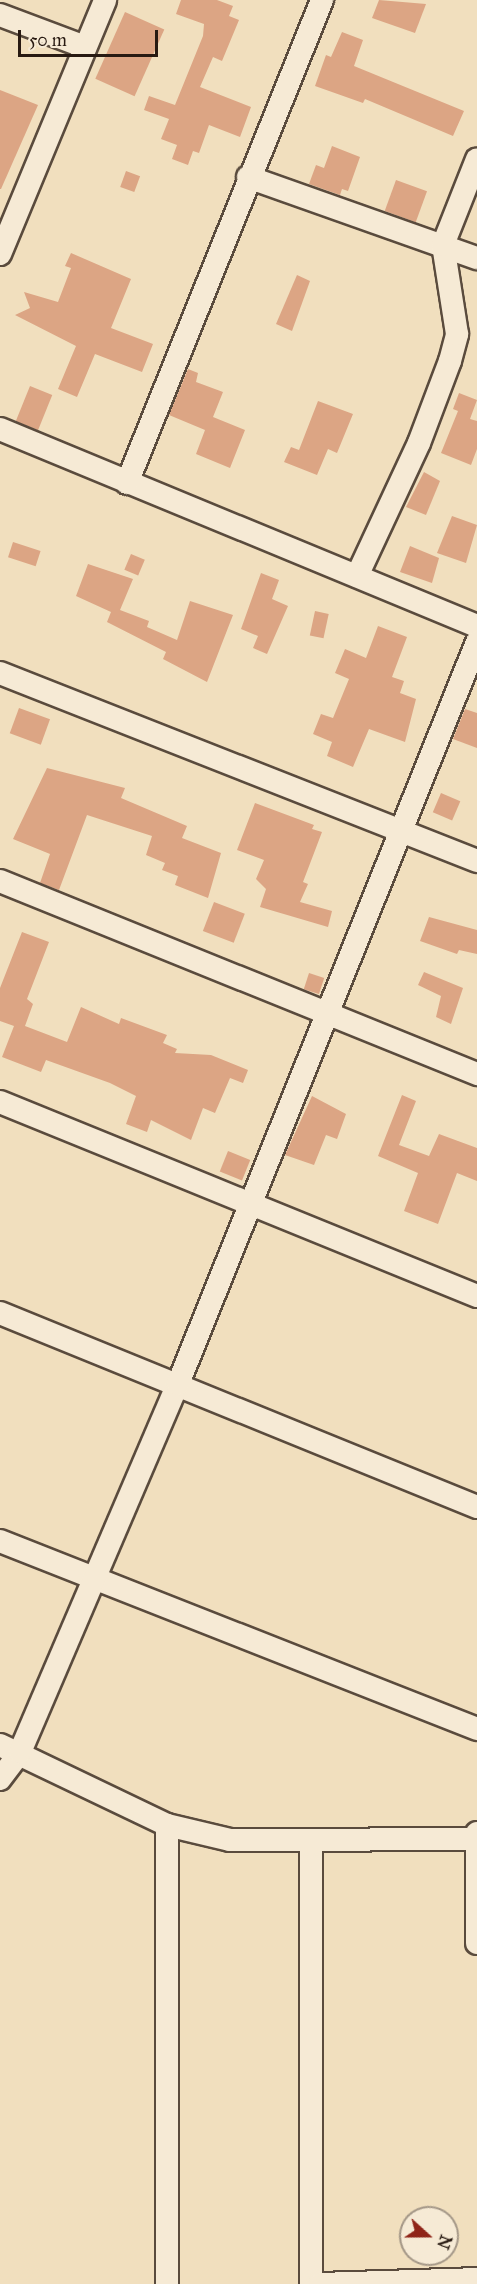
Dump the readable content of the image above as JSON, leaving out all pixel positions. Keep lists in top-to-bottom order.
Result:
{
  "scale_bar": "50 m",
  "north": "right"
}
